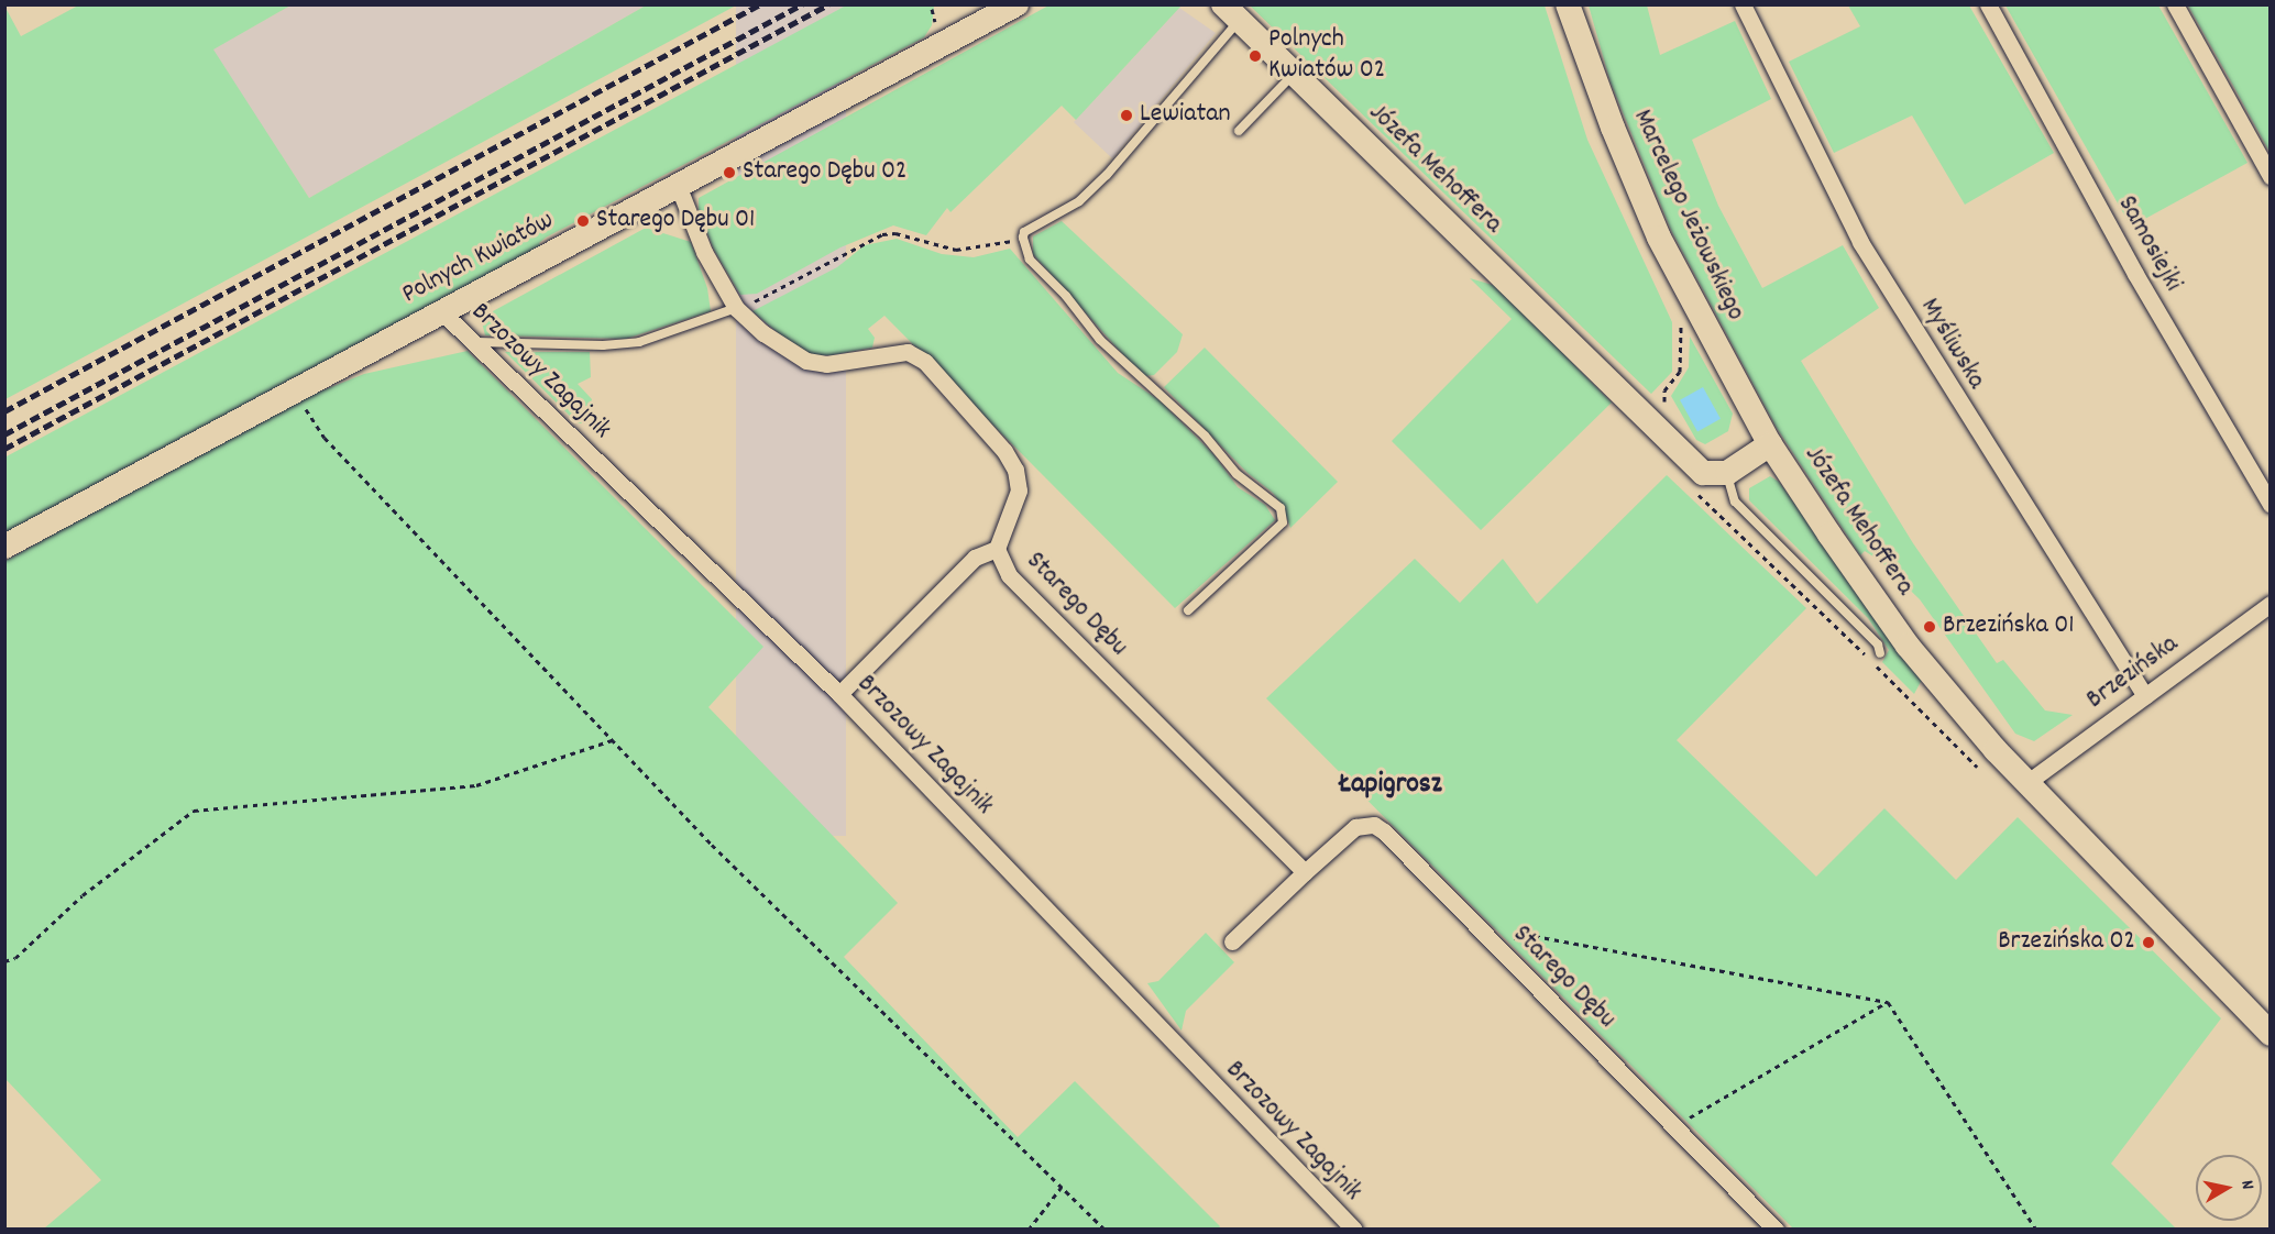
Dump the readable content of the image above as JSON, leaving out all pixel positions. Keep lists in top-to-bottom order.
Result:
{
  "streets": {
    "street": [
      "Józefa Mehoffera",
      "Marcelego Jeżowskiego",
      "Samosiejki",
      "Polnych Kwiatów",
      "Myśliwska",
      "Brzozowy Zagajnik",
      "Starego Dębu",
      "Brzezińska"
    ]
  },
  "crossings": [
    ["Józefa Mehoffera", "Marcelego Jeżowskiego"],
    ["Józefa Mehoffera", "Brzezińska"],
    ["Polnych Kwiatów", "Brzozowy Zagajnik"],
    ["Polnych Kwiatów", "Starego Dębu"],
    ["Myśliwska", "Brzezińska"]
  ],
  "districts": ["Łapigrosz"],
  "places": [
    "Polnych Kwiatów 02",
    "Lewiatan",
    "Starego Dębu 02",
    "Starego Dębu 01",
    "Brzezińska 01",
    "Brzezińska 02"
  ],
  "north": "right"
}
